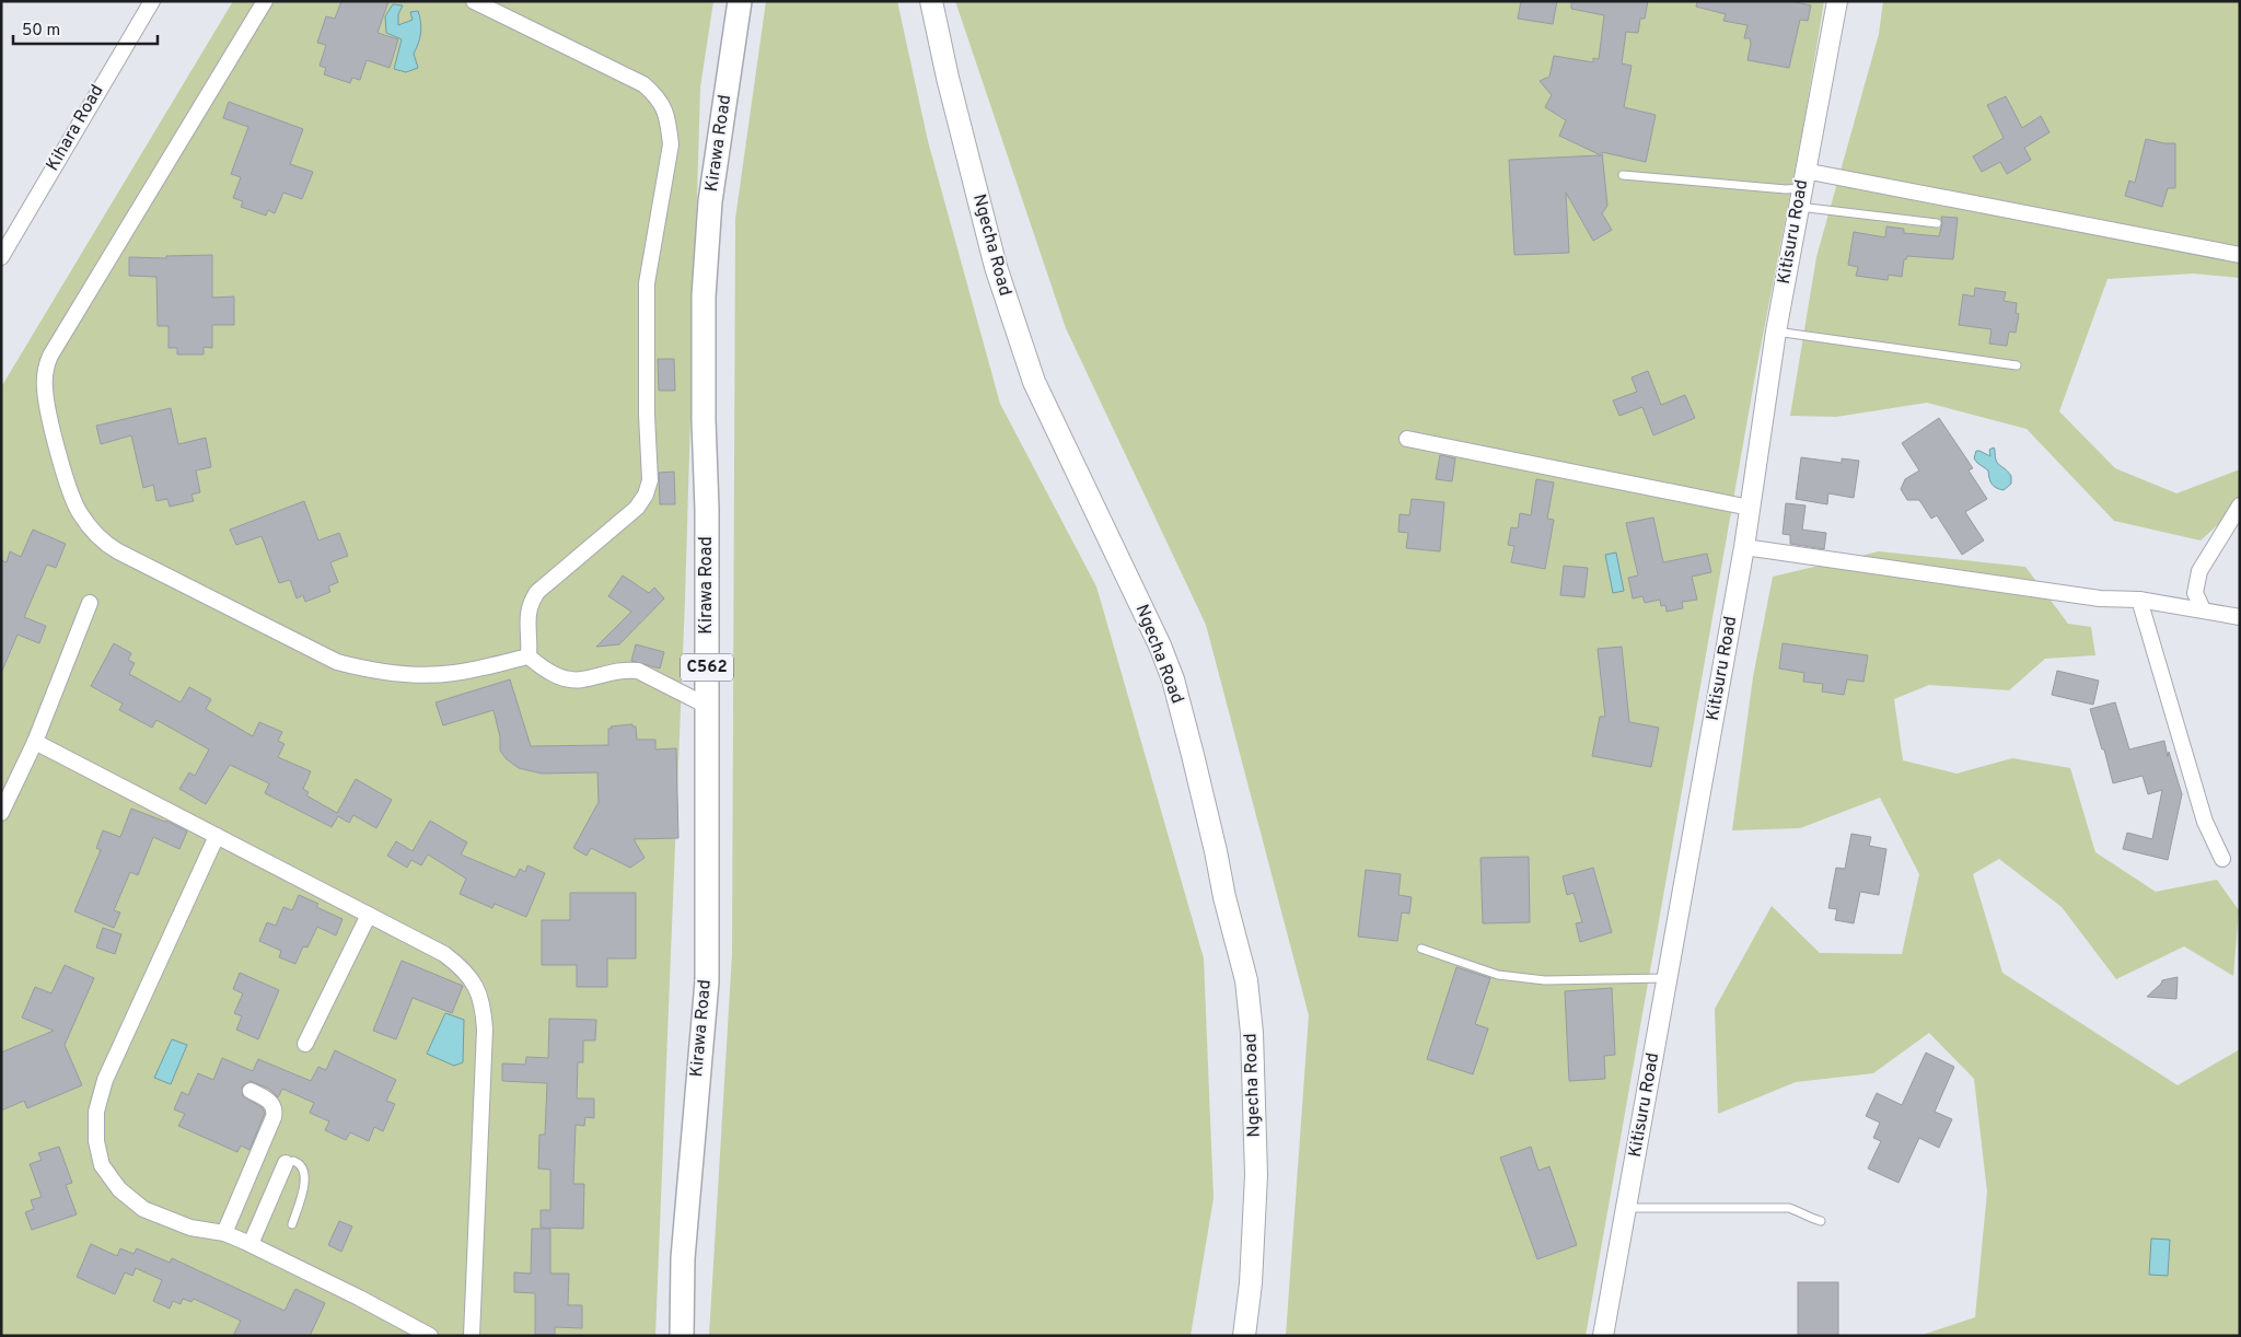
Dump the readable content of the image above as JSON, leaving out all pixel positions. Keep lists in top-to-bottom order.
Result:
{
  "streets": {
    "main road": ["Kirawa Road", "Ngecha Road", "C562"],
    "street": ["Kihara Road", "Kitisuru Road"]
  },
  "scale_bar": "50 m"
}
